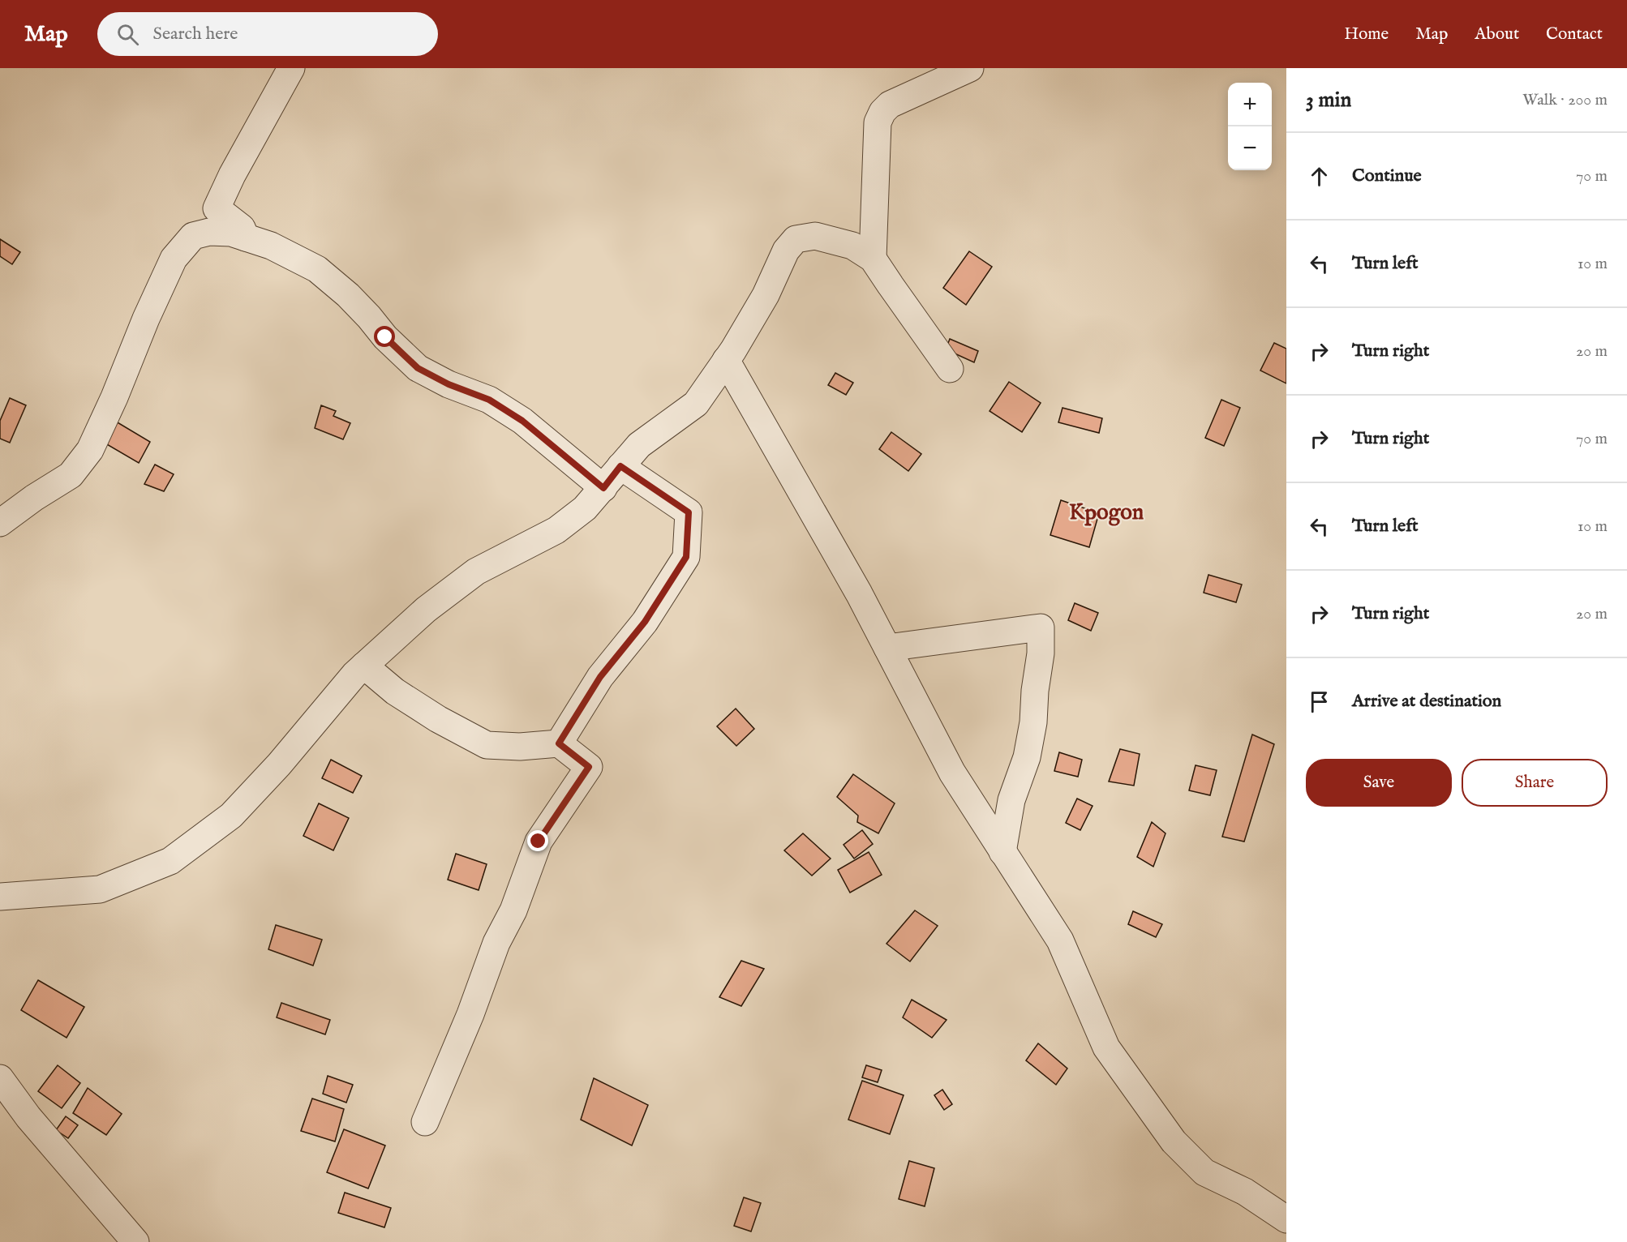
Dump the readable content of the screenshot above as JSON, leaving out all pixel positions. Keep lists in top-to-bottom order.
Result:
{
  "districts": ["Kpogon"],
  "page": {
    "header": "Map",
    "search": "Search here",
    "nav": [
      "Home",
      "Map",
      "About",
      "Contact"
    ],
    "heading": ["3 min", "Walk · 200 m"],
    "map_buttons": ["+", "−"],
    "list": [
      ["Continue", "70 m"],
      ["Turn left", "10 m"],
      ["Turn right", "20 m"],
      ["Turn right", "70 m"],
      ["Turn left", "10 m"],
      ["Turn right", "20 m"],
      "Arrive at destination"
    ],
    "buttons": ["Save", "Share"]
  }
}
